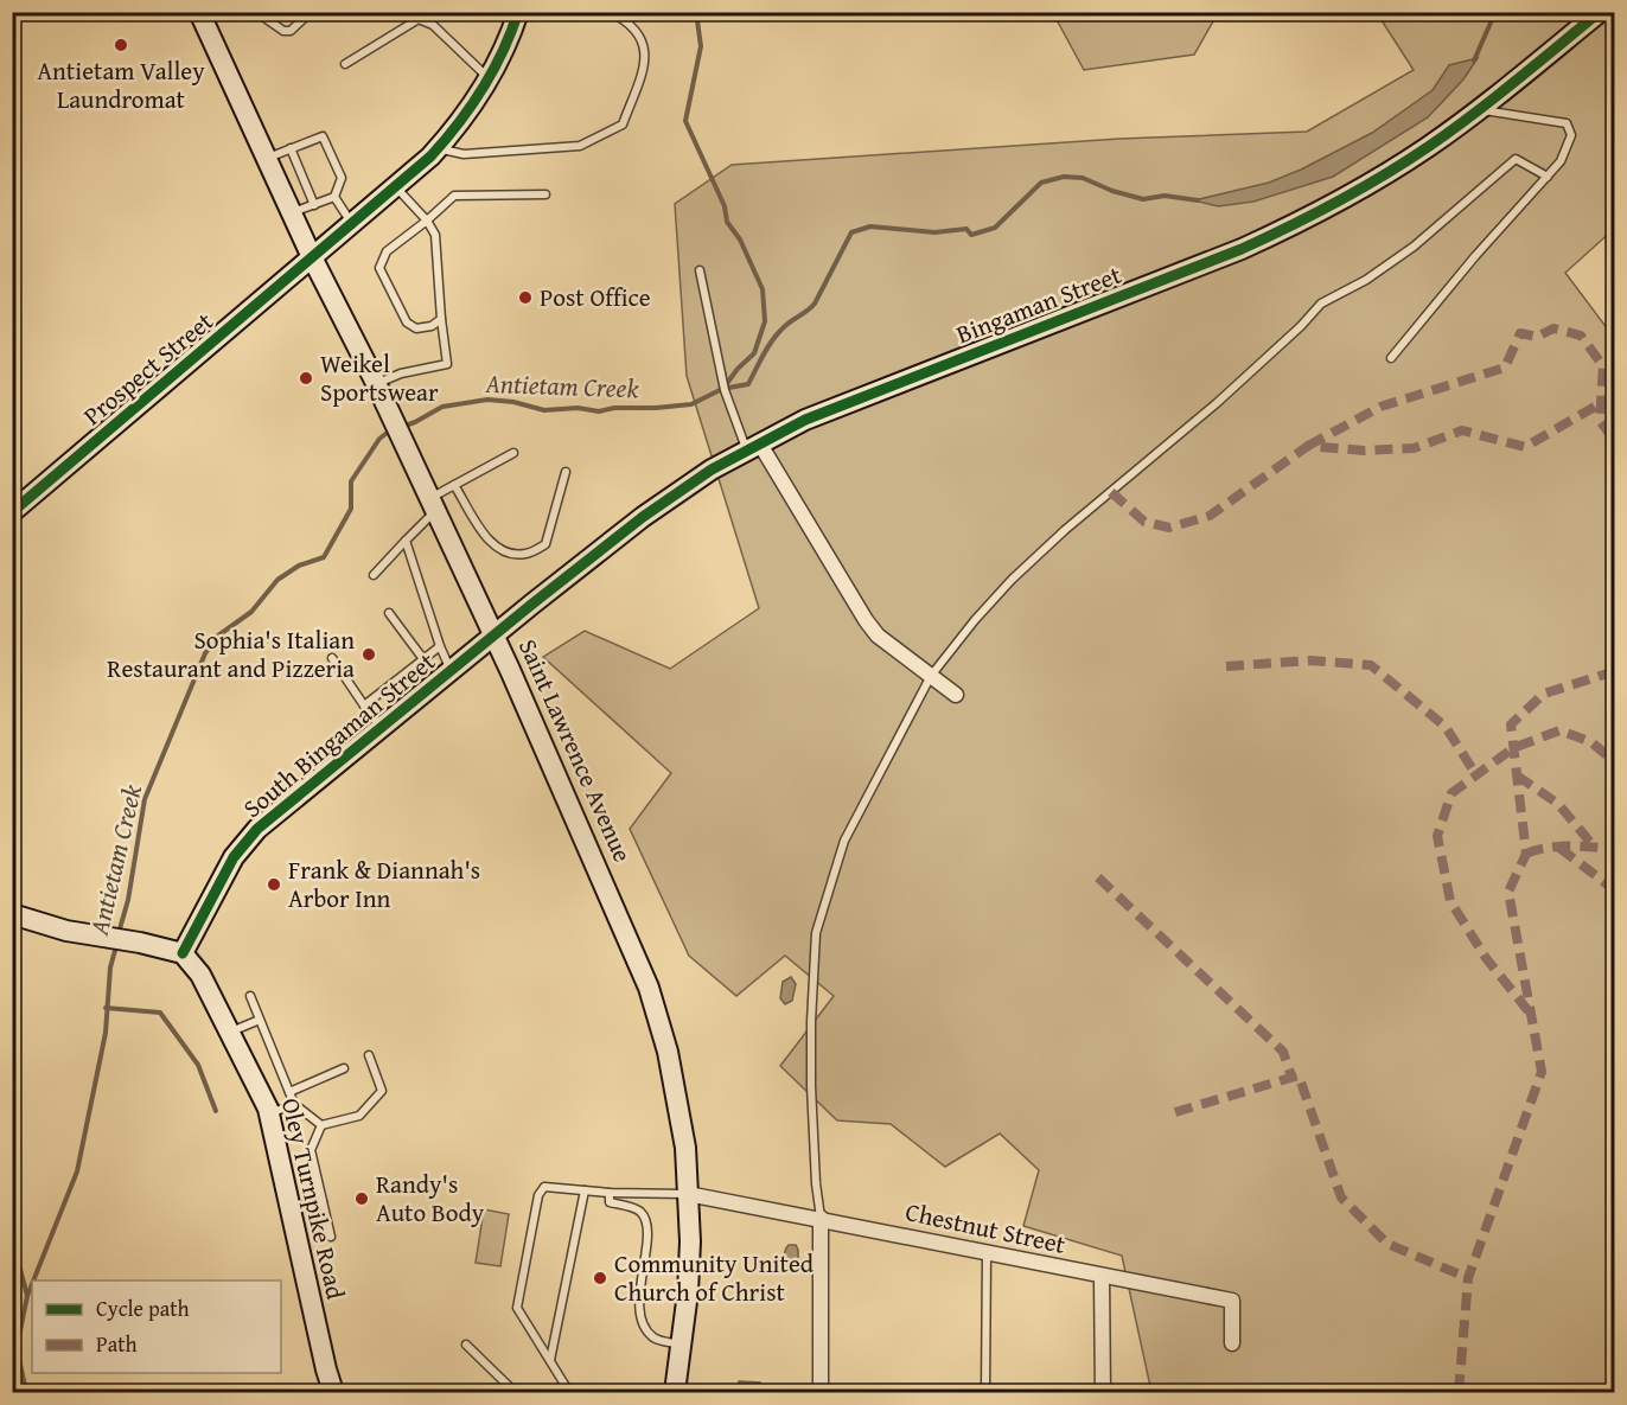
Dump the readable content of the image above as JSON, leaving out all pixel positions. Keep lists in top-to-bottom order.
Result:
{
  "streets": {
    "street": [
      "Bingaman Street",
      "Prospect Street",
      "South Bingaman Street",
      "Saint Lawrence Avenue",
      "Oley Turnpike Road",
      "Chestnut Street"
    ]
  },
  "crossings": [
    ["Bingaman Street", "South Bingaman Street"],
    ["Bingaman Street", "Saint Lawrence Avenue"],
    ["Prospect Street", "Saint Lawrence Avenue"],
    ["South Bingaman Street", "Saint Lawrence Avenue"],
    ["South Bingaman Street", "Oley Turnpike Road"],
    ["Saint Lawrence Avenue", "Chestnut Street"]
  ],
  "water": ["Antietam Creek"],
  "places": [
    "Antietam Valley Laundromat",
    "Post Office",
    "Weikel Sportswear",
    "Sophia's Italian Restaurant and Pizzeria",
    "Frank & Diannah's Arbor Inn",
    "Randy's Auto Body",
    "Community United Church of Christ"
  ],
  "legend": ["Cycle path", "Path"]
}
